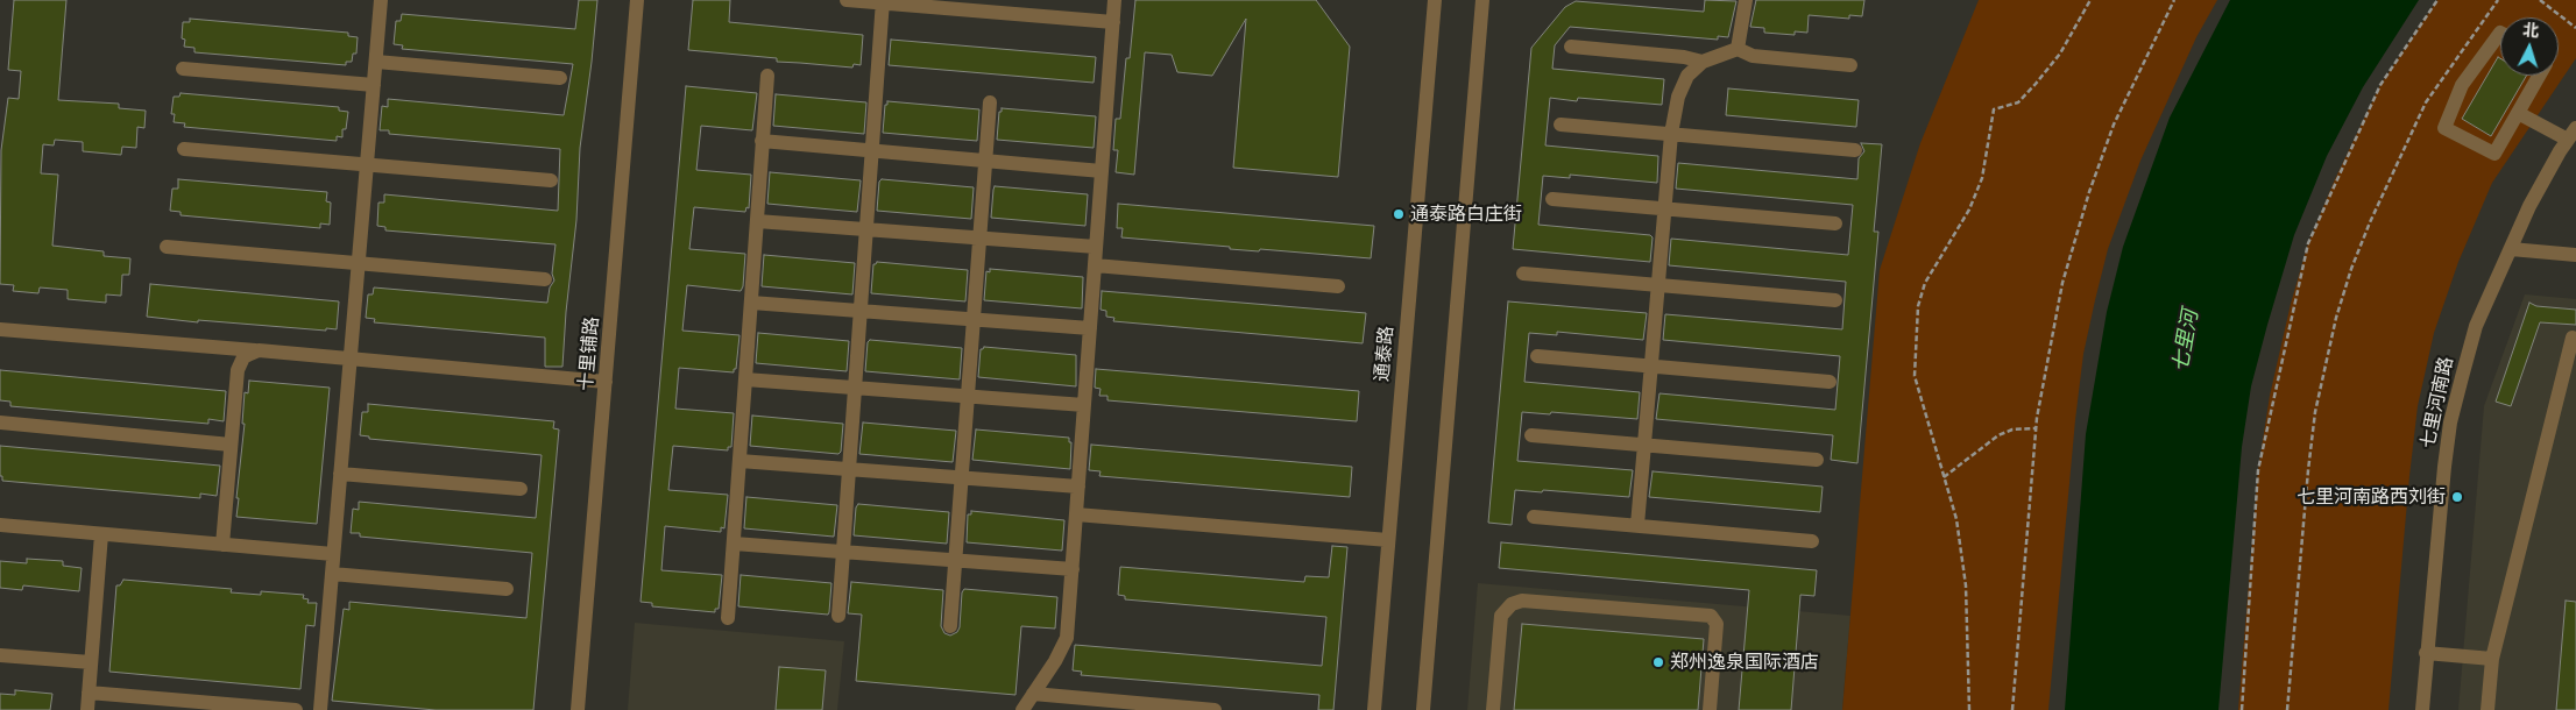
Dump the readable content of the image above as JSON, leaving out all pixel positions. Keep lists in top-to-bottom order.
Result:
{
  "streets": {
    "street": ["十里铺路", "通泰路", "七里河南路"]
  },
  "water": ["七里河"],
  "places": ["通泰路白庄街", "七里河南路西刘街", "郑州逸泉国际酒店"],
  "north": "top"
}
